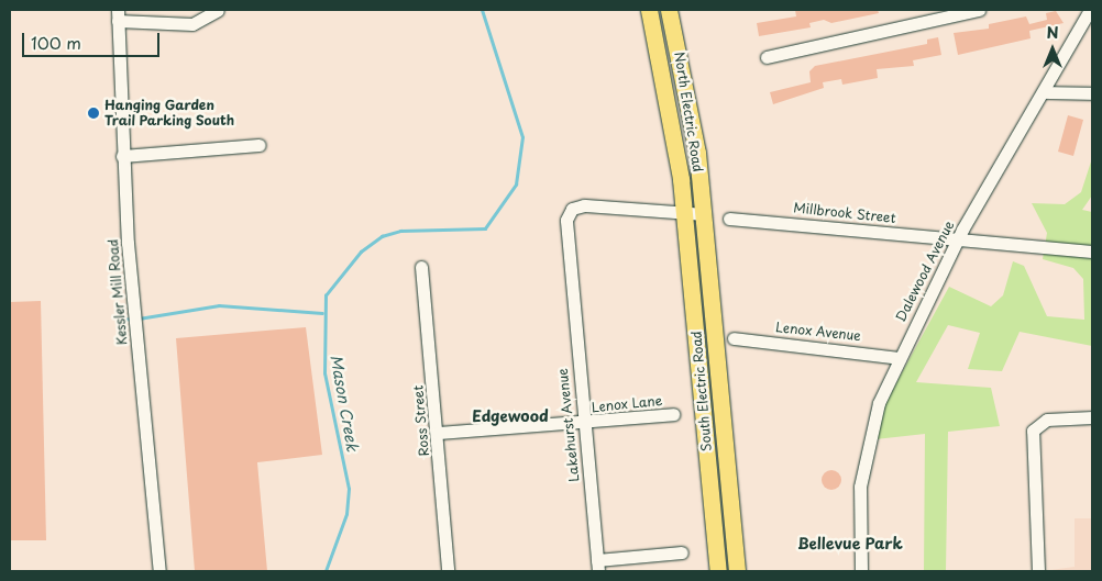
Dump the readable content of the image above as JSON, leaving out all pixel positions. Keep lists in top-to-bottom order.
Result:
{
  "streets": {
    "main road": ["North Electric Road", "South Electric Road"],
    "street": [
      "Millbrook Street",
      "Dalewood Avenue",
      "Kessler Mill Road",
      "Lenox Avenue",
      "Lenox Lane",
      "Ross Street",
      "Lakehurst Avenue"
    ]
  },
  "crossings": [
    ["North Electric Road", "South Electric Road"],
    ["North Electric Road", "Lakehurst Avenue"],
    ["Millbrook Street", "Dalewood Avenue"],
    ["Dalewood Avenue", "Lenox Avenue"],
    ["South Electric Road", "Lakehurst Avenue"],
    ["Lenox Lane", "Lakehurst Avenue"]
  ],
  "districts": ["Edgewood", "Bellevue Park"],
  "water": ["Mason Creek"],
  "places": ["Hanging Garden Trail Parking South"],
  "scale_bar": "100 m",
  "north": "top"
}
